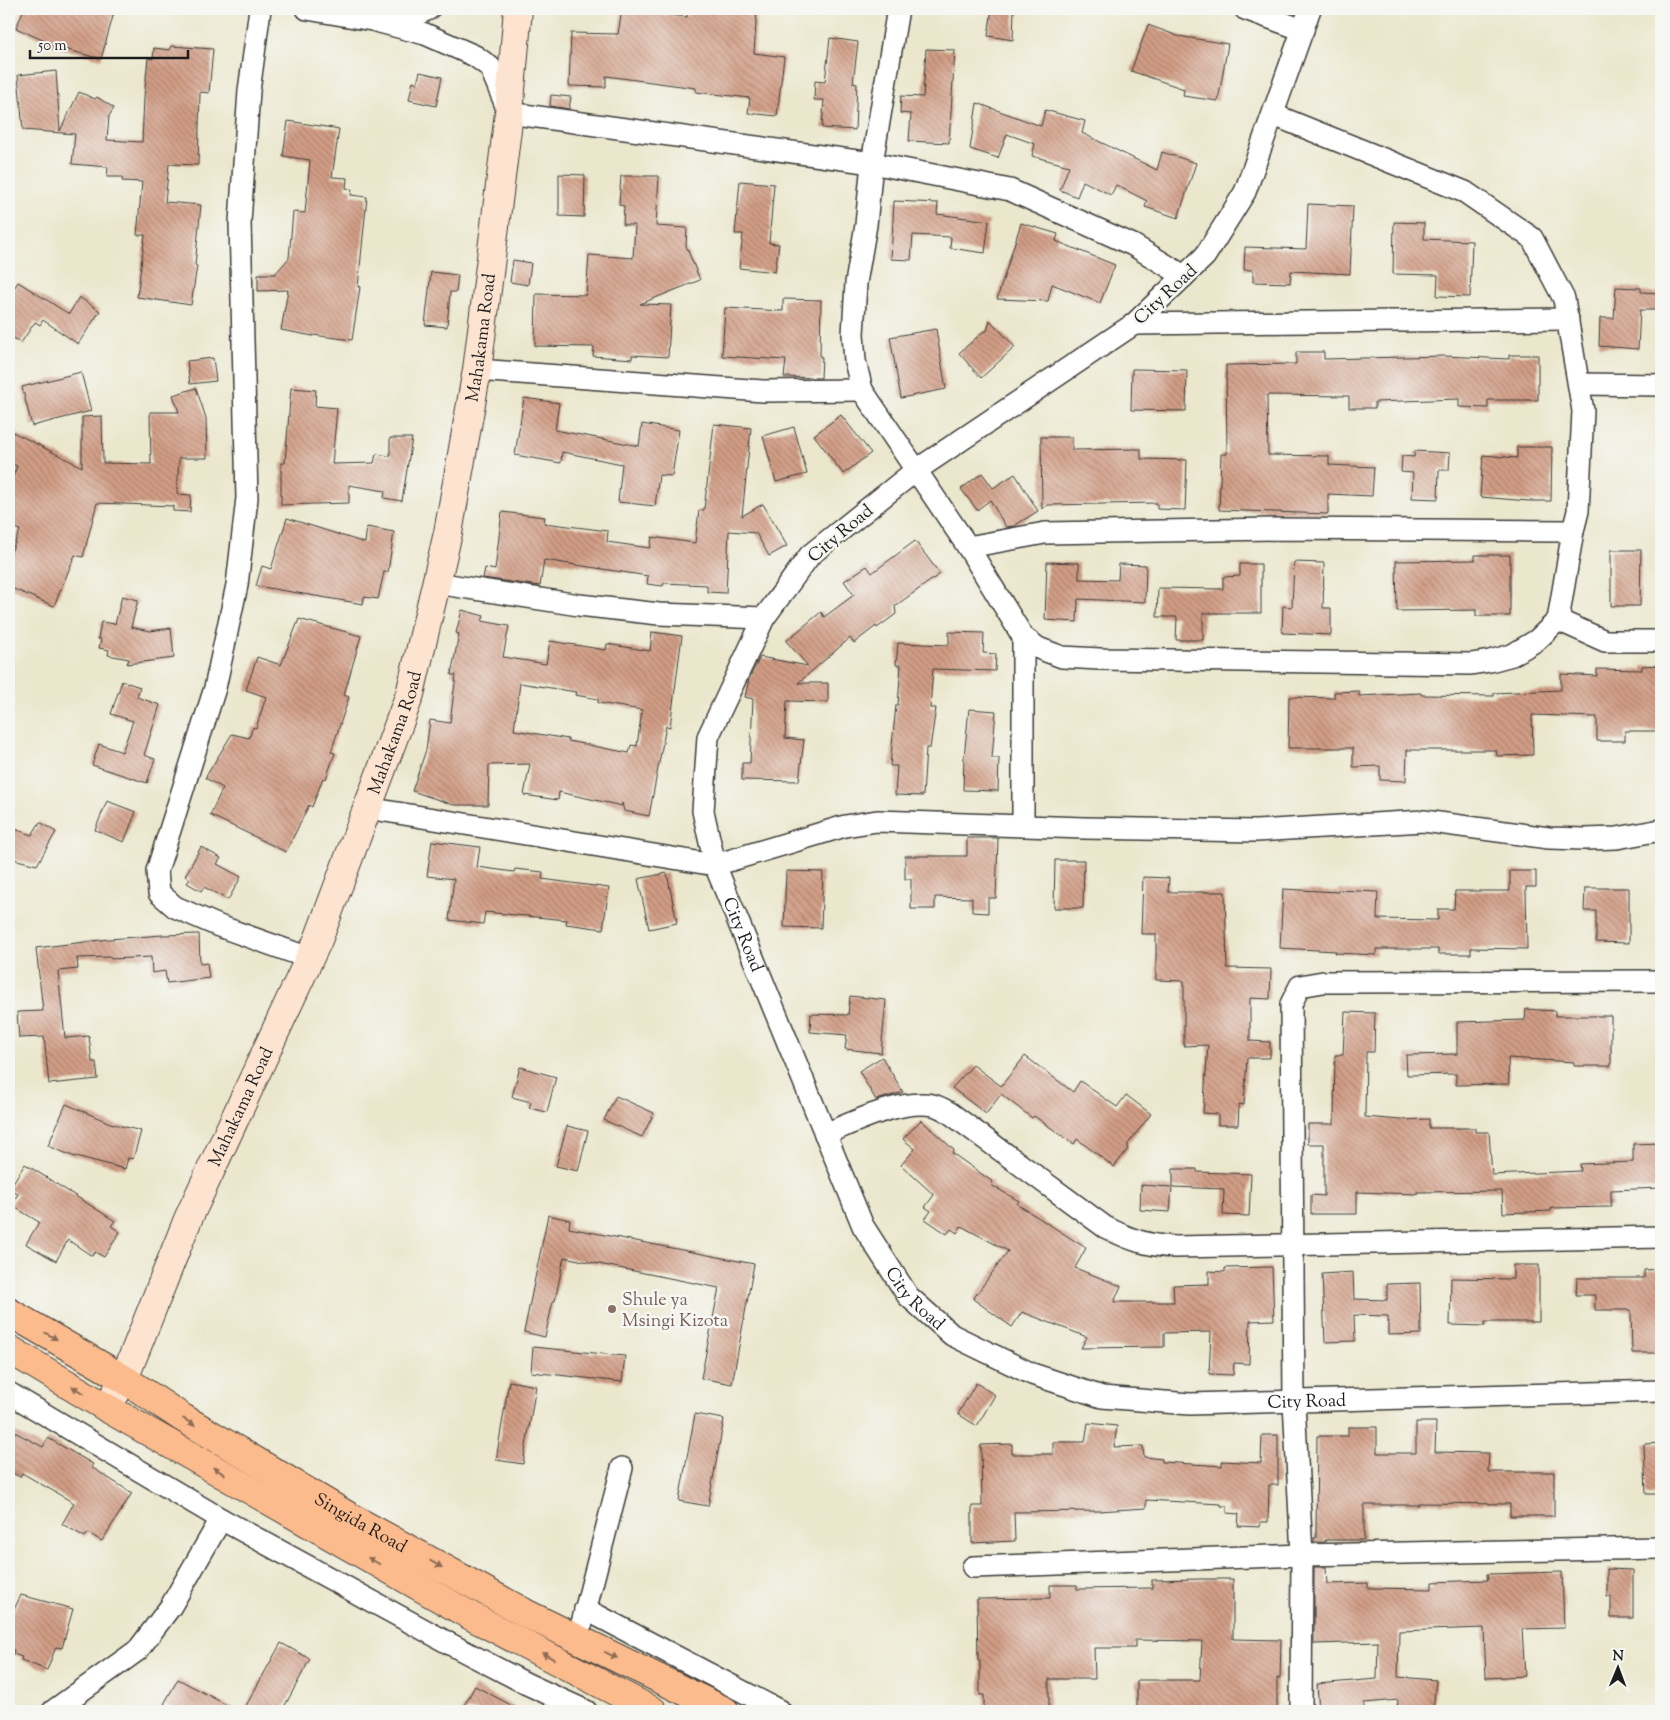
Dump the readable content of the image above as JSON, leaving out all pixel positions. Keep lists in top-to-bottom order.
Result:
{
  "streets": {
    "highway": ["Singida Road"],
    "street": ["City Road", "Mahakama Road"]
  },
  "crossings": [
    ["Mahakama Road", "Singida Road"]
  ],
  "places": ["Shule ya Msingi Kizota"],
  "scale_bar": "50 m",
  "north": "top"
}
